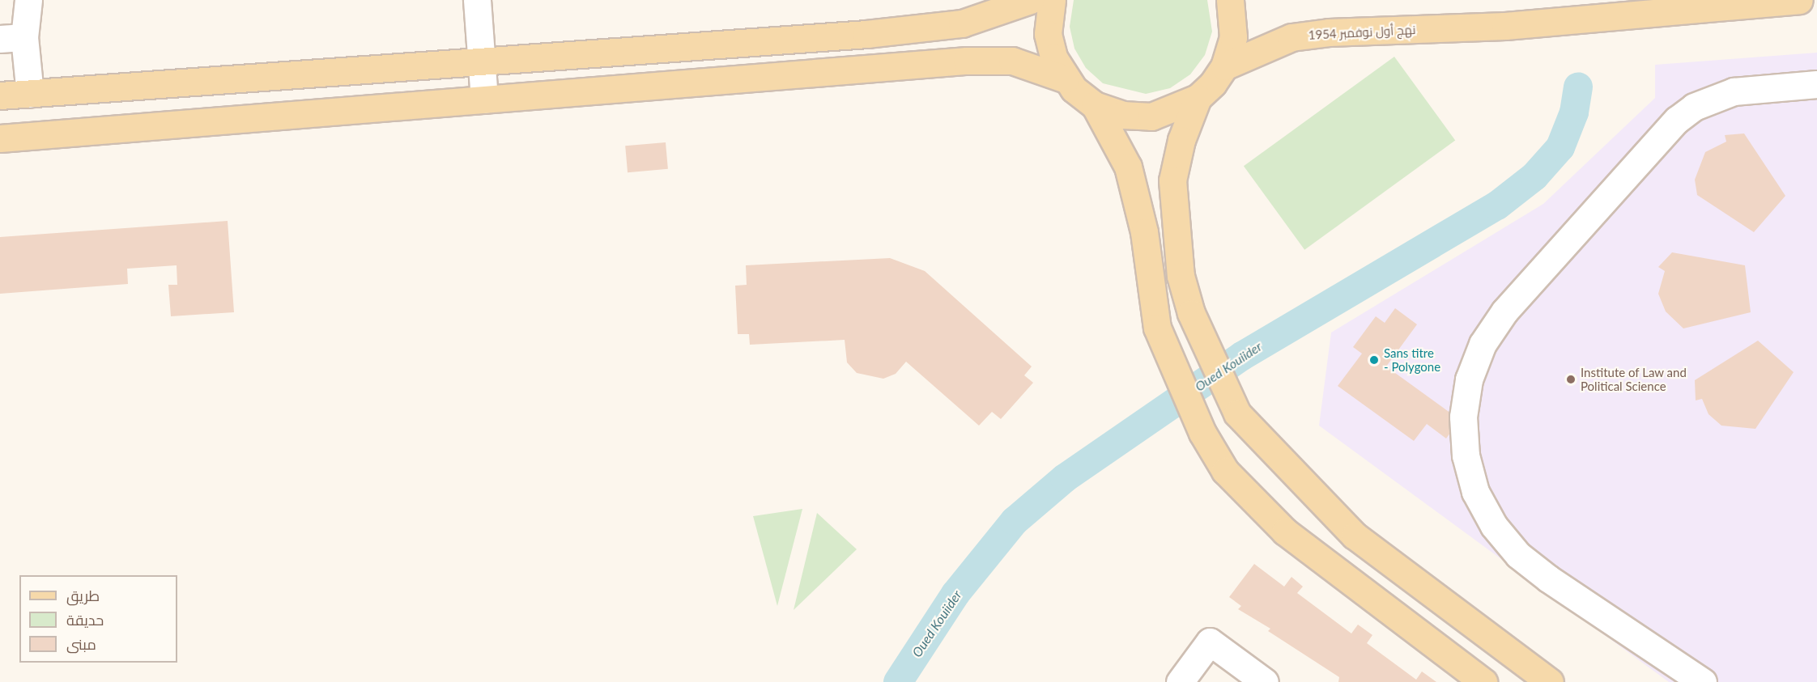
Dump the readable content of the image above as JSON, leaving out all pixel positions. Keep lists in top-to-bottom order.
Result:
{
  "streets": {
    "main road": ["نهج أول نوفمبر 1954"]
  },
  "water": ["Oued Kouiider"],
  "places": ["Sans titre - Polygone", "Institute of Law and Political Science"],
  "legend": ["طريق", "حديقة", "مبنى"]
}
